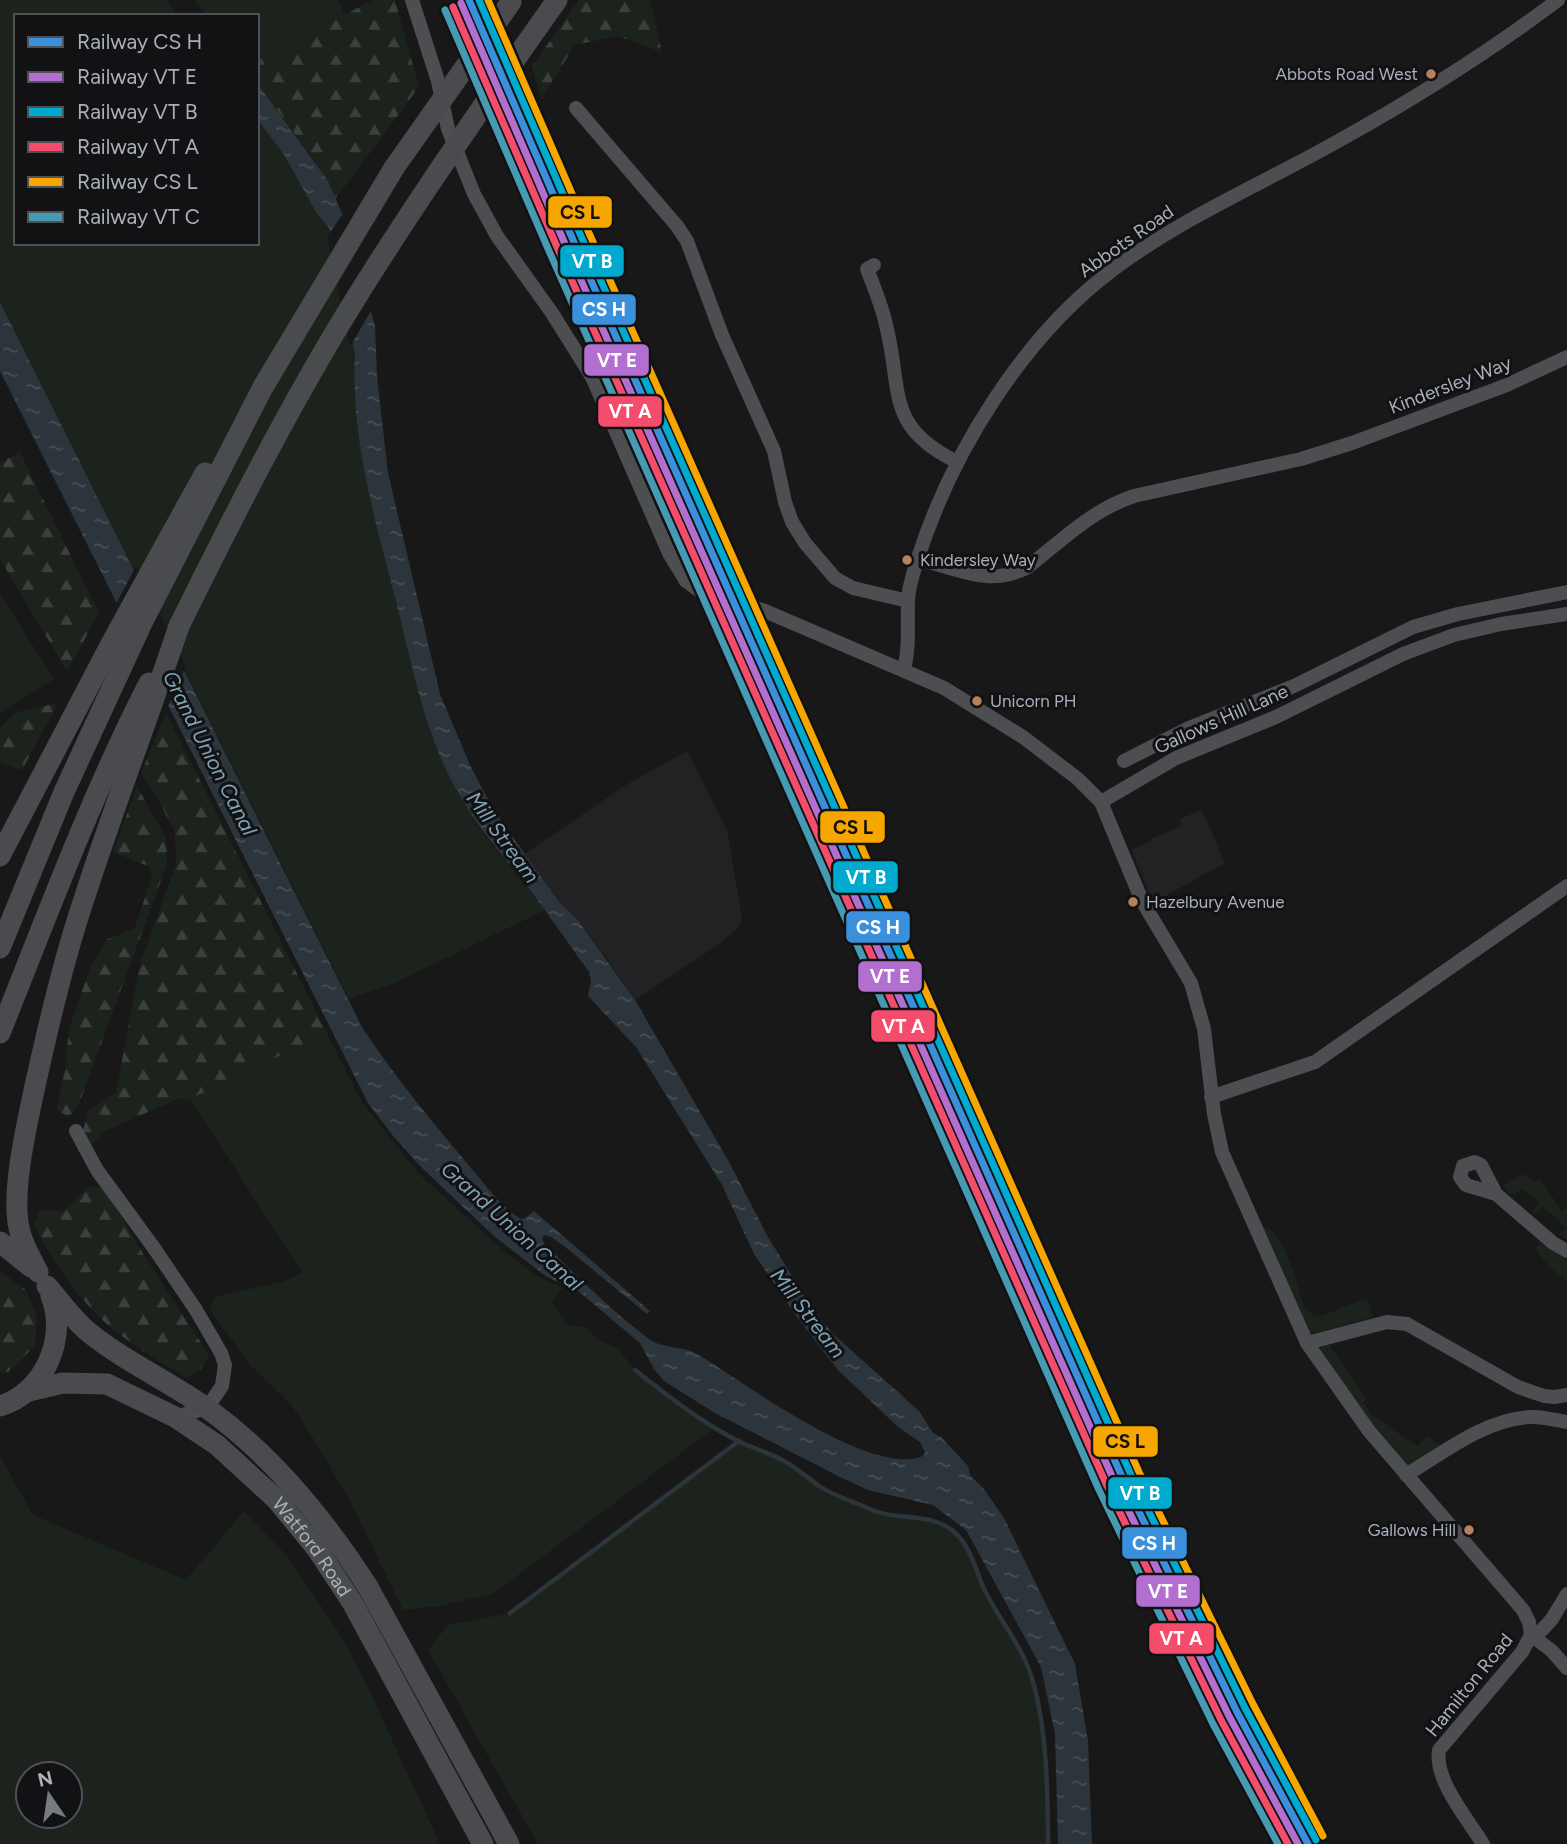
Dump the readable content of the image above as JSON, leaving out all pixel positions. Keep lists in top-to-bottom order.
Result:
{
  "streets": {
    "highway": ["Watford Road"],
    "street": [
      "Abbots Road",
      "Kindersley Way",
      "Gallows Hill Lane",
      "Hamilton Road"
    ]
  },
  "crossings": [
    ["Abbots Road", "Kindersley Way"]
  ],
  "water": ["Grand Union Canal", "Mill Stream"],
  "places": [
    "Abbots Road West",
    "Kindersley Way",
    "Unicorn PH",
    "Hazelbury Avenue",
    "Gallows Hill"
  ],
  "legend": [
    "Railway CS H",
    "Railway VT E",
    "Railway VT B",
    "Railway VT A",
    "Railway CS L",
    "Railway VT C"
  ],
  "north": "top"
}
